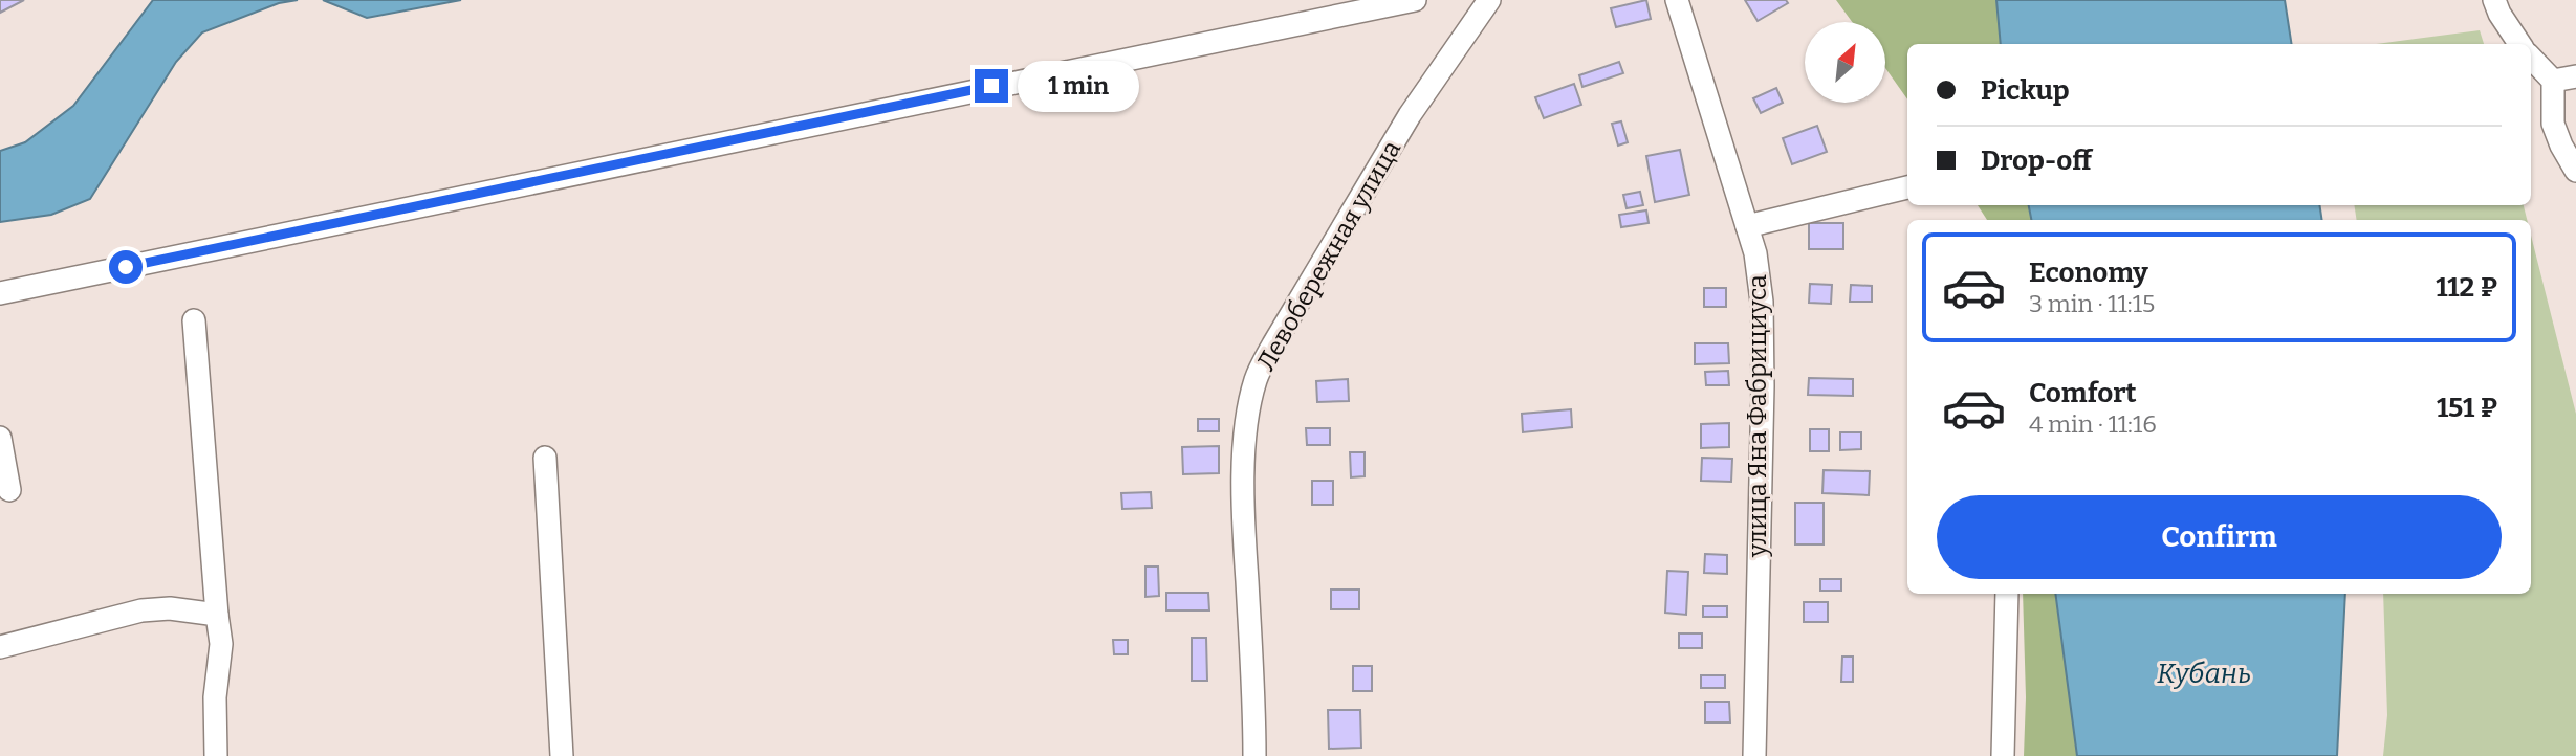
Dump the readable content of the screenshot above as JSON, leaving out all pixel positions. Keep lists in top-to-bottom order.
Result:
{
  "streets": {
    "street": ["Левобережная улица", "улица Яна Фабрициуса"]
  },
  "water": ["Кубань"],
  "north": "top right",
  "page": {
    "banner": ["Pickup", "Drop-off"],
    "bubble": "1 min",
    "list": [
      {
        "name": "Economy",
        "note": "3 min · 11:15",
        "value": "112 ₽"
      },
      {
        "name": "Comfort",
        "note": "4 min · 11:16",
        "value": "151 ₽"
      }
    ],
    "buttons": "Confirm"
  }
}
